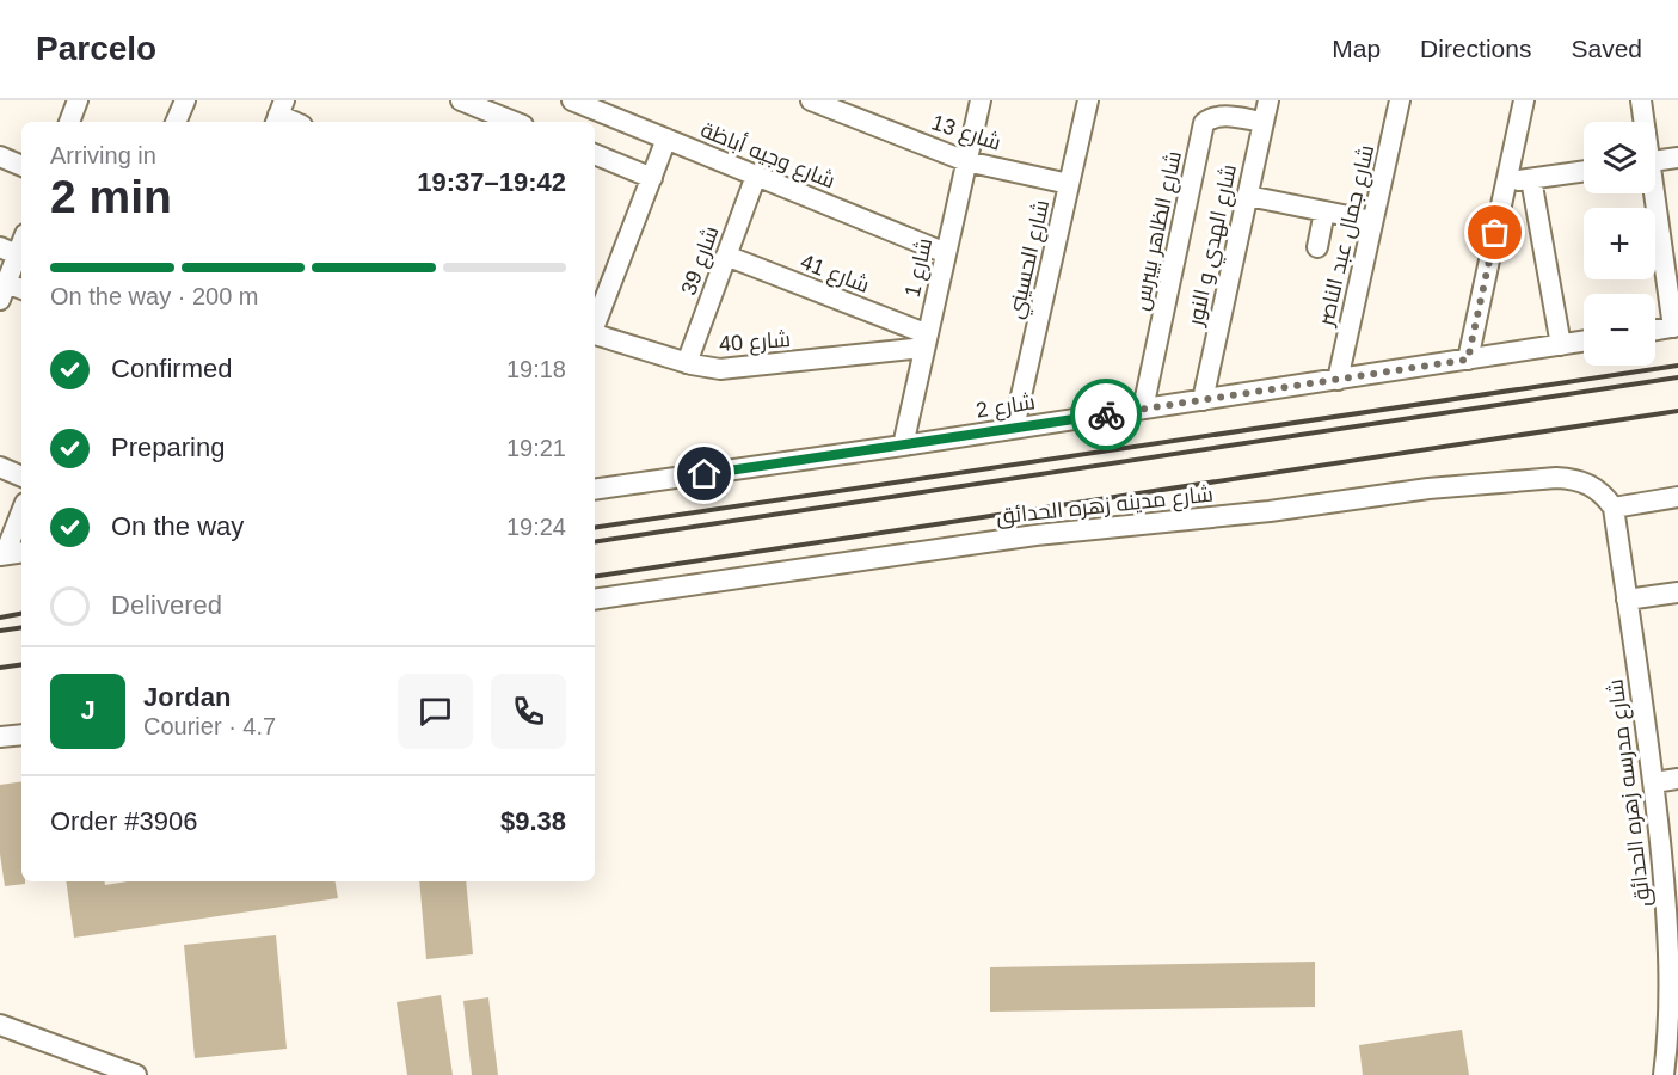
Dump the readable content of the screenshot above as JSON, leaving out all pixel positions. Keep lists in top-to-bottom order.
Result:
{
  "streets": {
    "street": [
      "شارع 13",
      "شارع وجيه أباظة",
      "شارع الظاهر بيبرس",
      "شارع جمال عبد الناصر",
      "شارع الهدي و النور",
      "شارع الحسيني",
      "شارع 39",
      "شارع 1",
      "شارع 41",
      "شارع 40",
      "شارع 2",
      "شارع مدينه زهره الحدائق",
      "شارع مدرسه زهره الحدائق"
    ]
  },
  "crossings": [
    ["شارع 13", "شارع الحسيني"],
    ["شارع 13", "شارع 1"],
    ["شارع وجيه أباظة", "شارع 39"],
    ["شارع وجيه أباظة", "شارع 1"],
    ["شارع الظاهر بيبرس", "شارع الهدي و النور"],
    ["شارع الظاهر بيبرس", "شارع 2"],
    ["شارع جمال عبد الناصر", "شارع 2"],
    ["شارع الهدي و النور", "شارع 2"],
    ["شارع الحسيني", "شارع 2"],
    ["شارع 39", "شارع 41"],
    ["شارع 39", "شارع 40"],
    ["شارع 1", "شارع 41"],
    ["شارع 1", "شارع 40"],
    ["شارع 1", "شارع 2"],
    ["شارع 41", "شارع 40"],
    ["شارع مدينه زهره الحدائق", "شارع مدرسه زهره الحدائق"]
  ],
  "page": {
    "header": "Parcelo",
    "nav": ["Map", "Directions", "Saved"],
    "map_buttons": ["+", "−"],
    "heading": ["2 min", "Arriving in", "19:37–19:42"],
    "panel": [
      "Jordan",
      "Courier · 4.7",
      "Order #3906",
      "$9.38"
    ],
    "bar": "On the way · 200 m",
    "list": [
      ["Confirmed", "19:18"],
      ["Preparing", "19:21"],
      ["On the way", "19:24"],
      "Delivered"
    ],
    "round": "J"
  }
}
